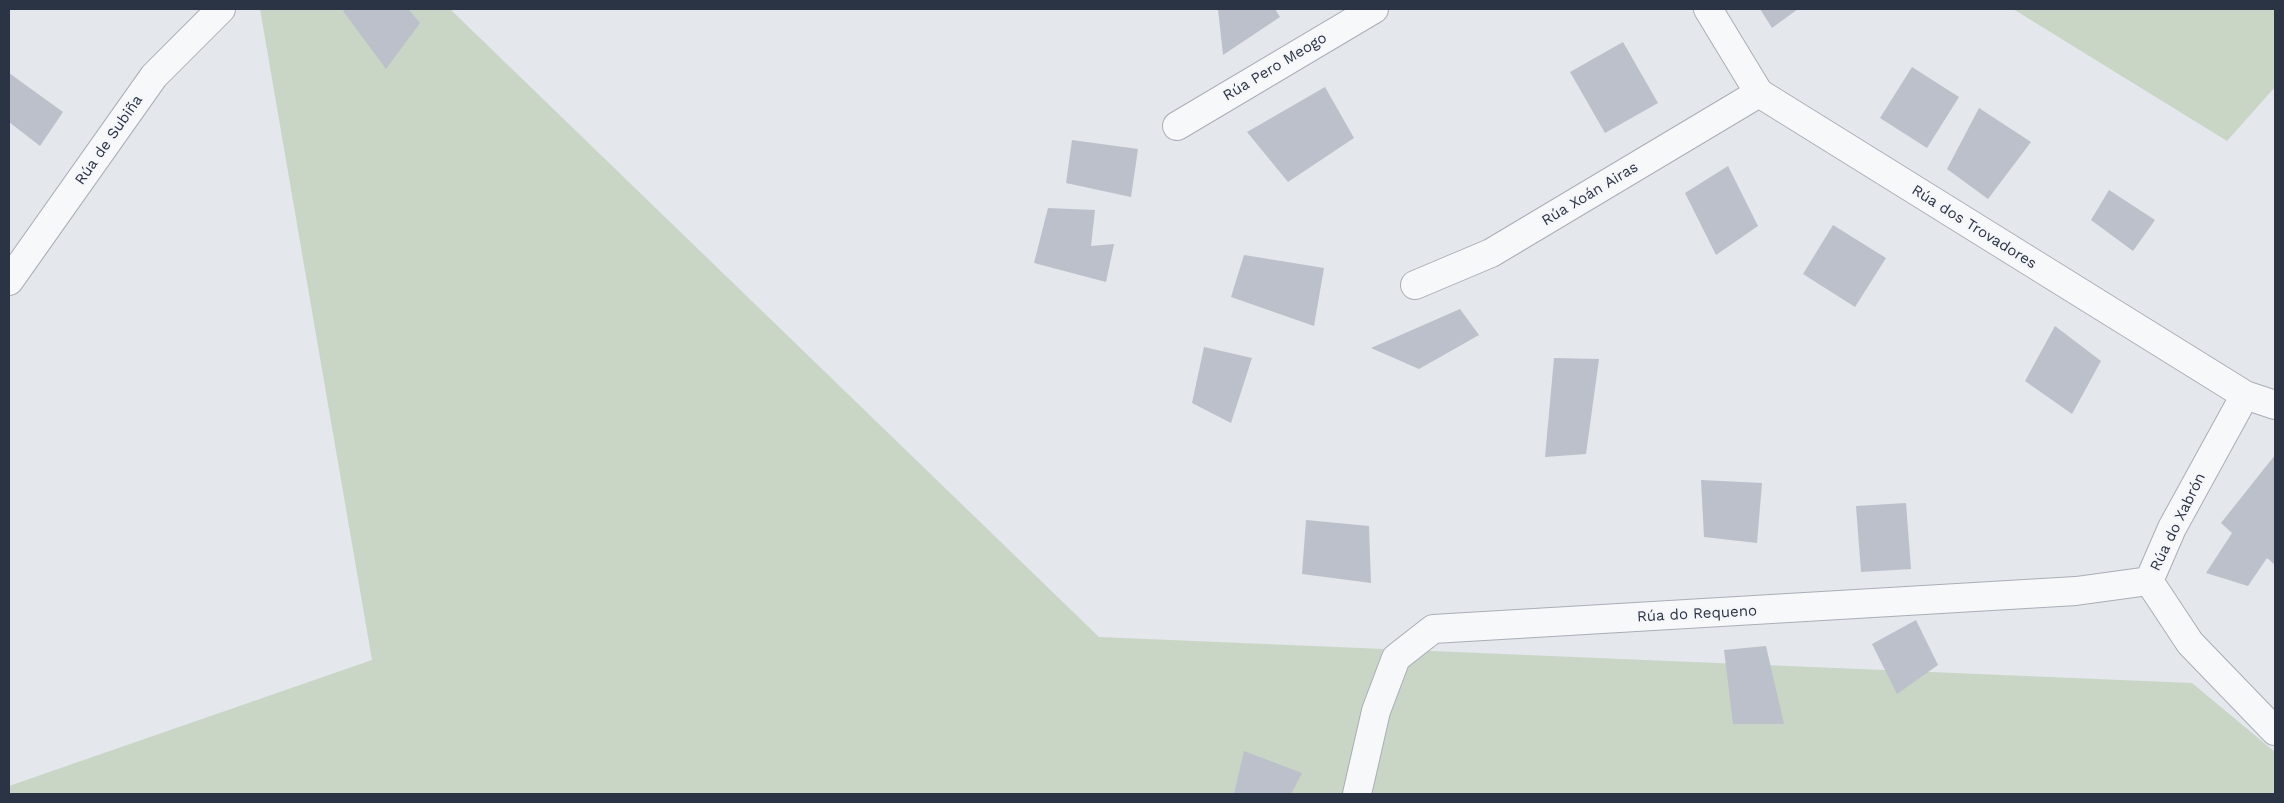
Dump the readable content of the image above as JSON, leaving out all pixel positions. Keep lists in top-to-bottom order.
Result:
{
  "streets": {
    "street": [
      "Rúa Pero Meogo",
      "Rúa de Subiña",
      "Rúa Xoán Airas",
      "Rúa dos Trovadores",
      "Rúa do Xabrón",
      "Rúa do Requeno"
    ]
  },
  "crossings": [
    ["Rúa Xoán Airas", "Rúa dos Trovadores"],
    ["Rúa dos Trovadores", "Rúa do Xabrón"],
    ["Rúa do Xabrón", "Rúa do Requeno"]
  ]
}
